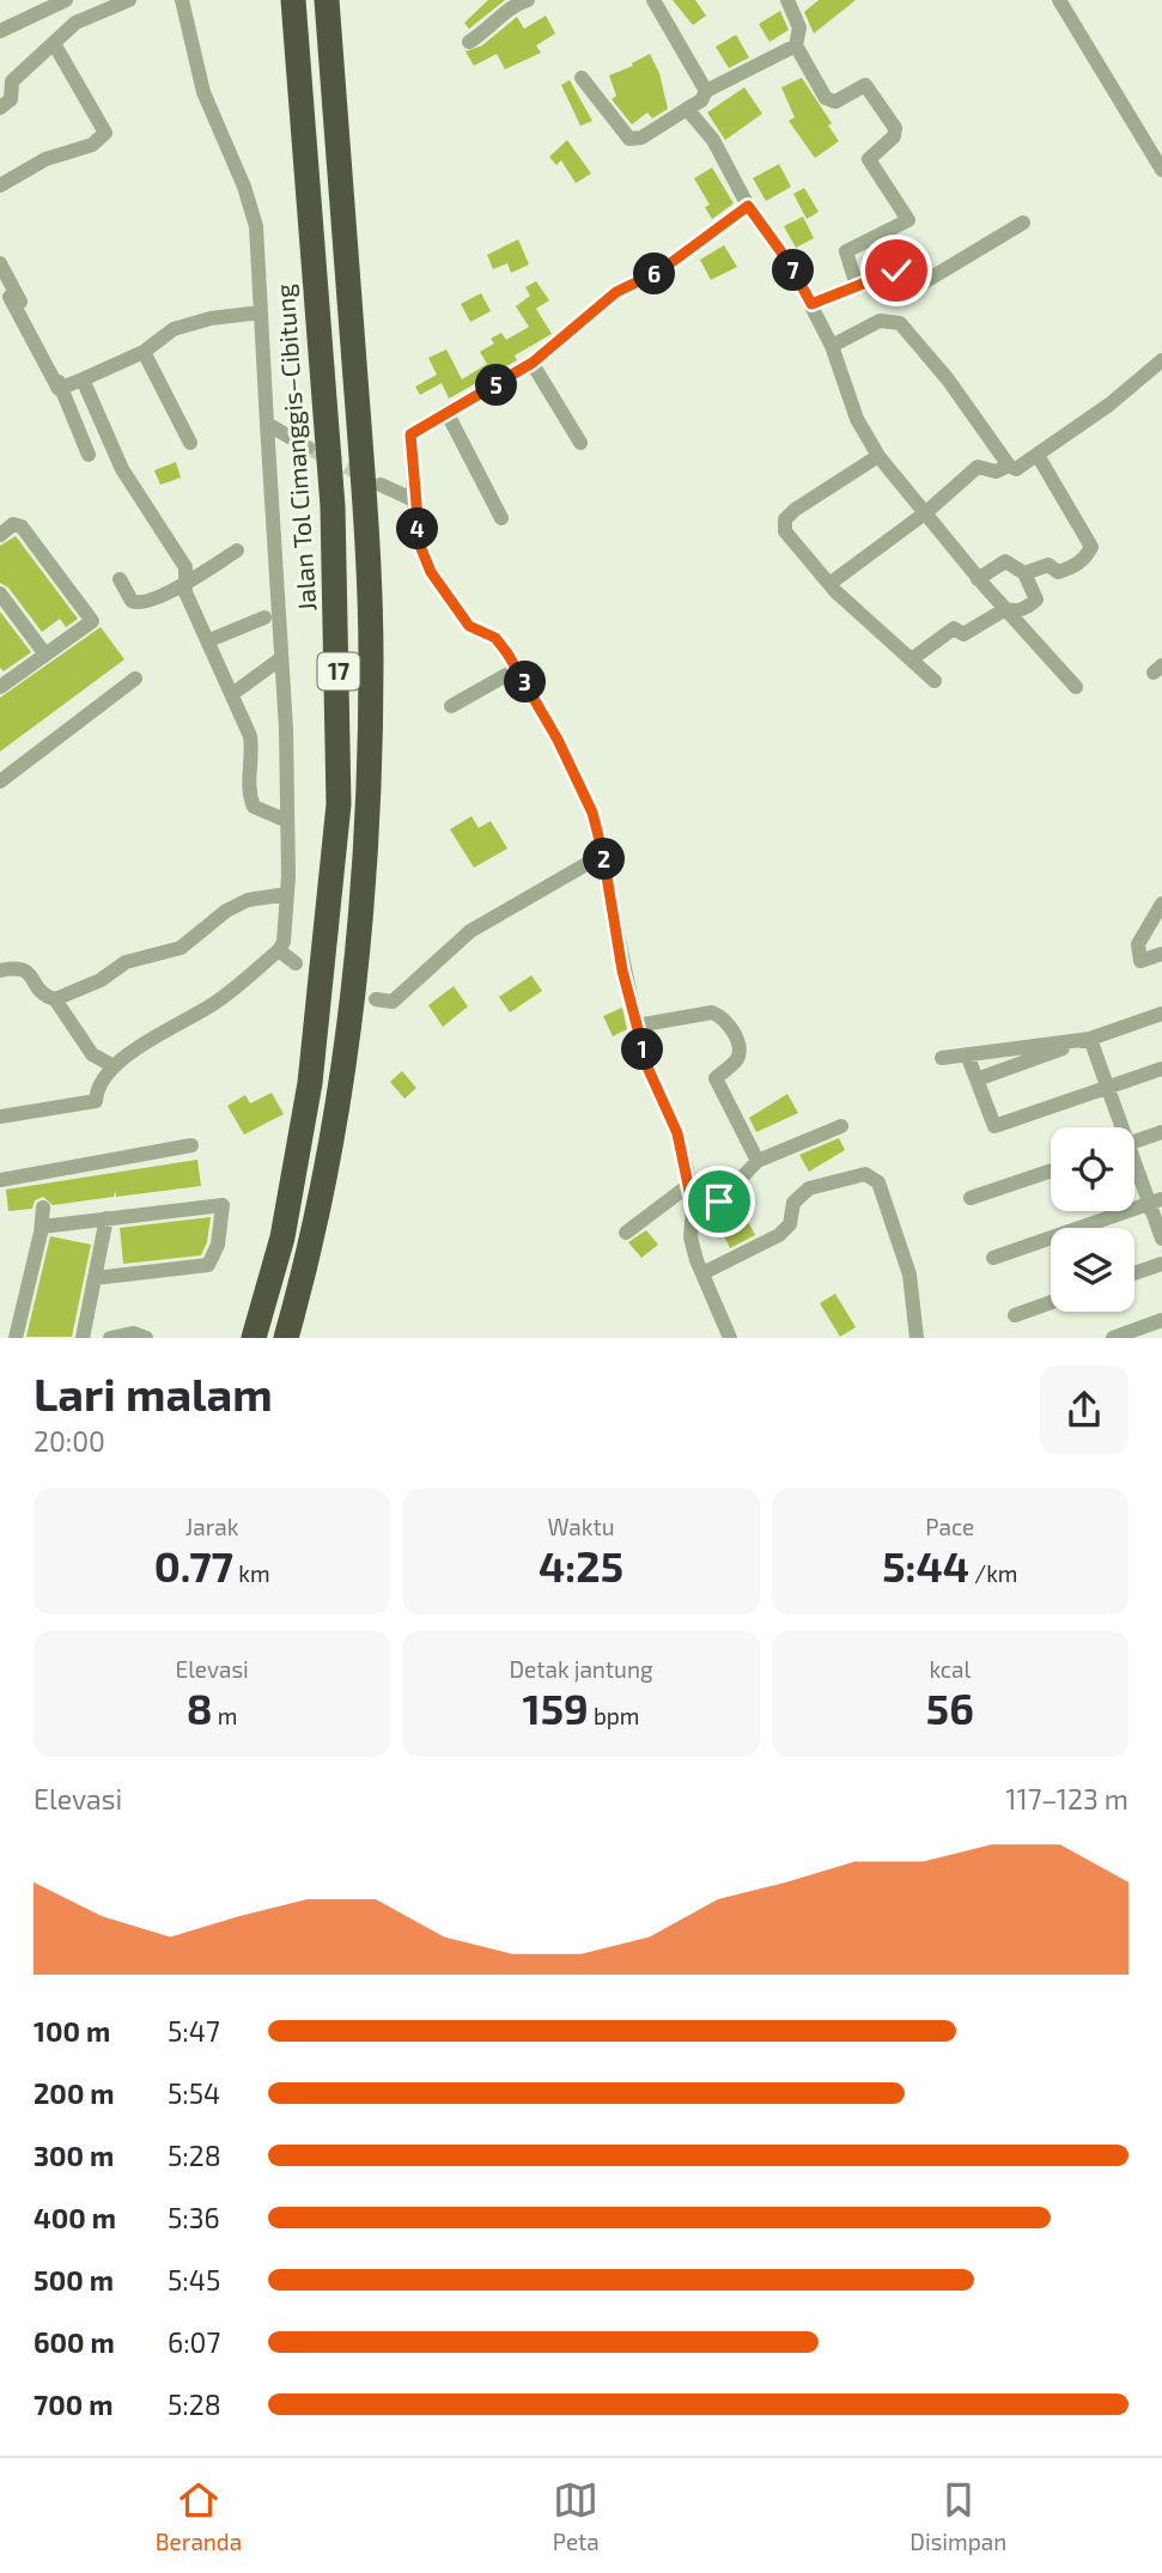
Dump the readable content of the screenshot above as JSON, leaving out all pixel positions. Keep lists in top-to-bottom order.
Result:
{
  "streets": {
    "highway": ["Jalan Tol Cimanggis–Cibitung", "17"]
  },
  "page": {
    "pins": [
      "7",
      "6",
      "5",
      "4",
      "3",
      "2",
      "1"
    ],
    "heading": ["Lari malam", "20:00"],
    "stats": [
      ["Jarak", "0.77 km"],
      ["Waktu", "4:25"],
      ["Pace", "5:44 /km"],
      ["Elevasi", "8 m"],
      ["Detak jantung", "159 bpm"],
      ["kcal", "56"]
    ],
    "chart": ["Elevasi", "117–123 m"],
    "list": [
      {
        "name": "100 m",
        "note": "5:47"
      },
      {
        "name": "200 m",
        "note": "5:54"
      },
      {
        "name": "300 m",
        "note": "5:28"
      },
      {
        "name": "400 m",
        "note": "5:36"
      },
      {
        "name": "500 m",
        "note": "5:45"
      },
      {
        "name": "600 m",
        "note": "6:07"
      },
      {
        "name": "700 m",
        "note": "5:28"
      }
    ],
    "tabs": ["Beranda", "Peta", "Disimpan"]
  }
}
